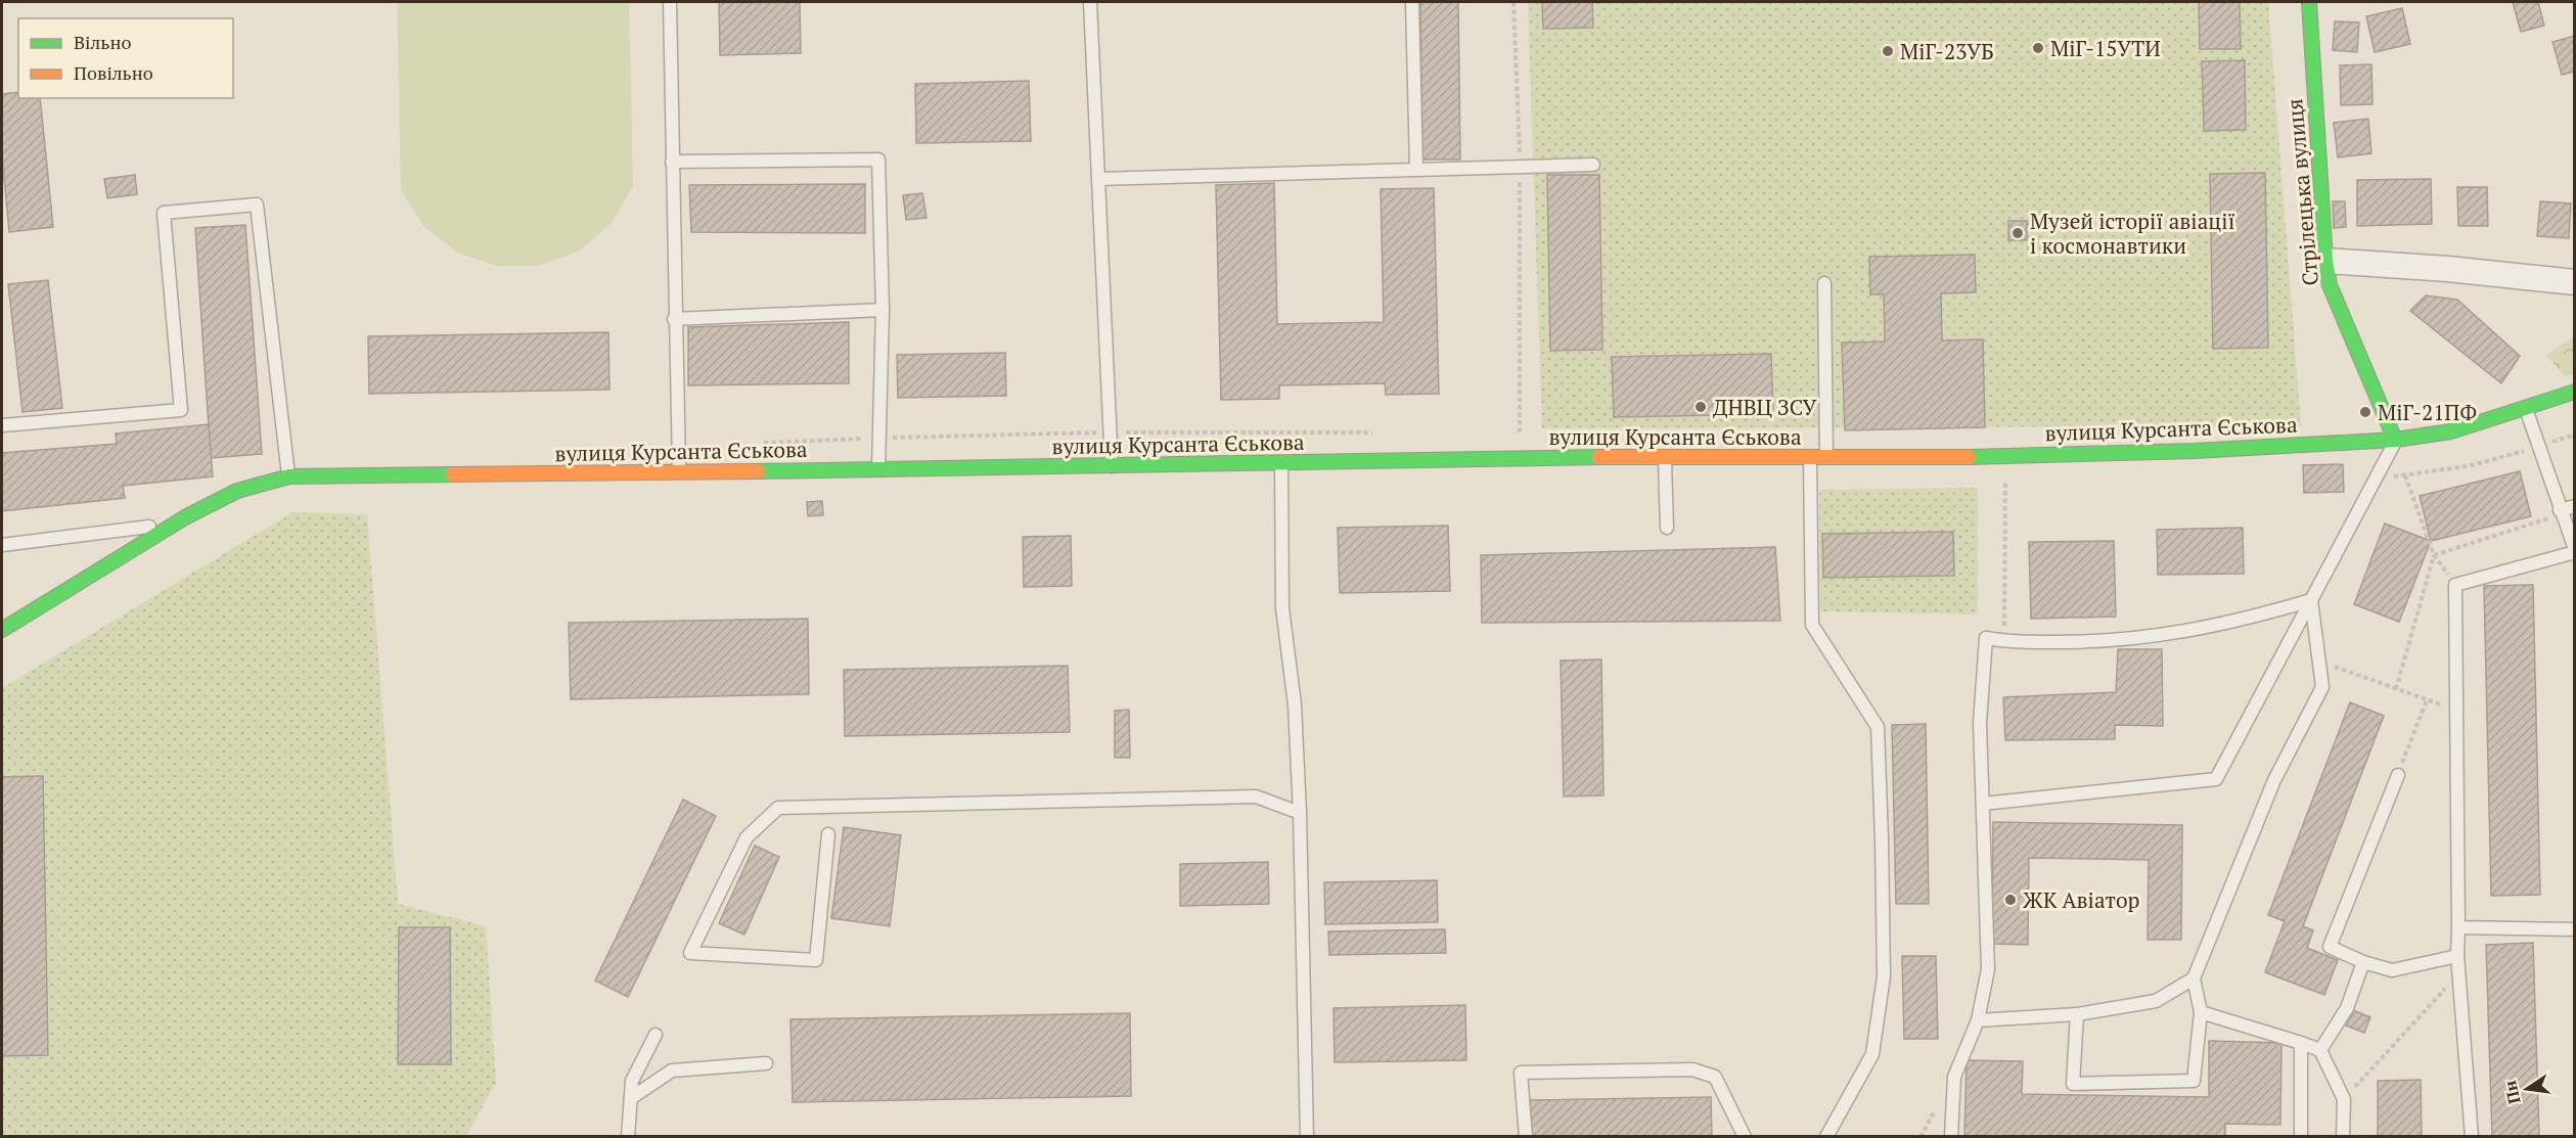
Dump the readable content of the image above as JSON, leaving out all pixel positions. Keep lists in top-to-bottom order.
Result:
{
  "streets": {
    "street": ["Стрілецька вулиця", "вулиця Курсанта Єськова"]
  },
  "crossings": [
    ["Стрілецька вулиця", "вулиця Курсанта Єськова"]
  ],
  "places": [
    "МіГ-15УТИ",
    "МіГ-23УБ",
    "Музей історії авіації і космонавтики",
    "ДНВЦ ЗСУ",
    "МіГ-21ПФ",
    "ЖК Авіатор"
  ],
  "legend": ["Вільно", "Повільно"],
  "north": "left"
}
